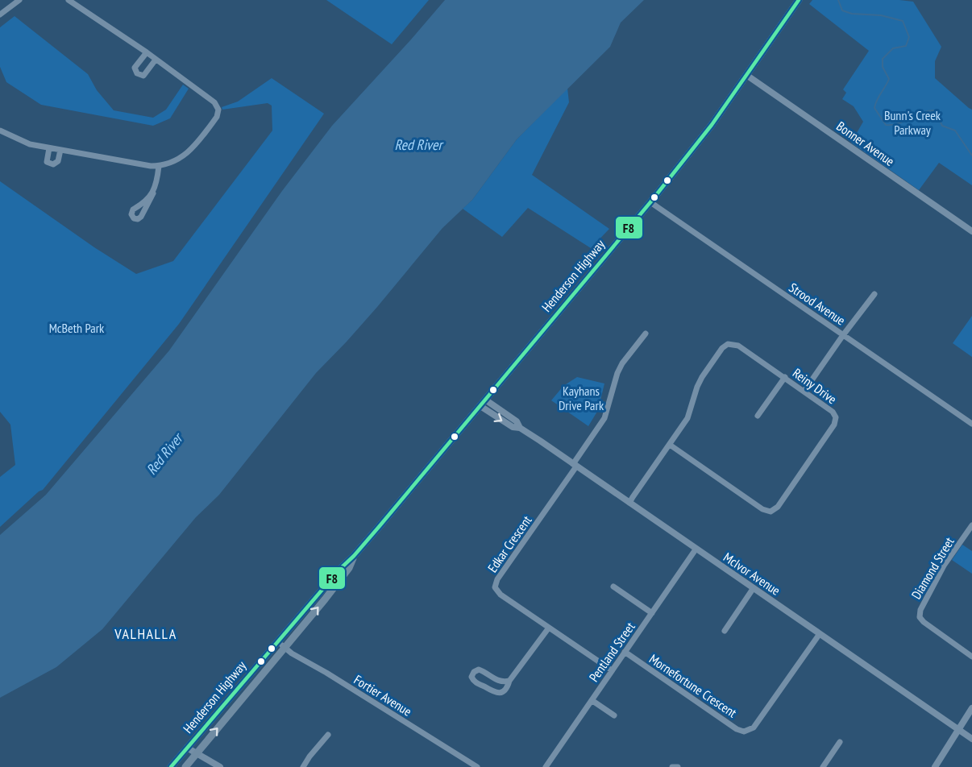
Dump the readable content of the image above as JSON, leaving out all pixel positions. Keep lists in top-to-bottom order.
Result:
{
  "streets": {
    "main road": ["Henderson Highway"],
    "street": [
      "Bonner Avenue",
      "Strood Avenue",
      "Reiny Drive",
      "Edkar Crescent",
      "Diamond Street",
      "McIvor Avenue",
      "Pentland Street",
      "Mornefortune Crescent",
      "Fortier Avenue"
    ]
  },
  "crossings": [
    ["Bonner Avenue", "Henderson Highway"],
    ["Henderson Highway", "Strood Avenue"],
    ["Henderson Highway", "McIvor Avenue"],
    ["Henderson Highway", "Fortier Avenue"],
    ["Reiny Drive", "McIvor Avenue"],
    ["Edkar Crescent", "McIvor Avenue"],
    ["Edkar Crescent", "Pentland Street"],
    ["McIvor Avenue", "Pentland Street"],
    ["McIvor Avenue", "Mornefortune Crescent"],
    ["Pentland Street", "Mornefortune Crescent"]
  ],
  "districts": ["VALHALLA"],
  "water": ["Red River"],
  "parks": ["Bunn's Creek Parkway", "McBeth Park", "Kayhans Drive Park"],
  "lines": ["transit line F8"]
}
